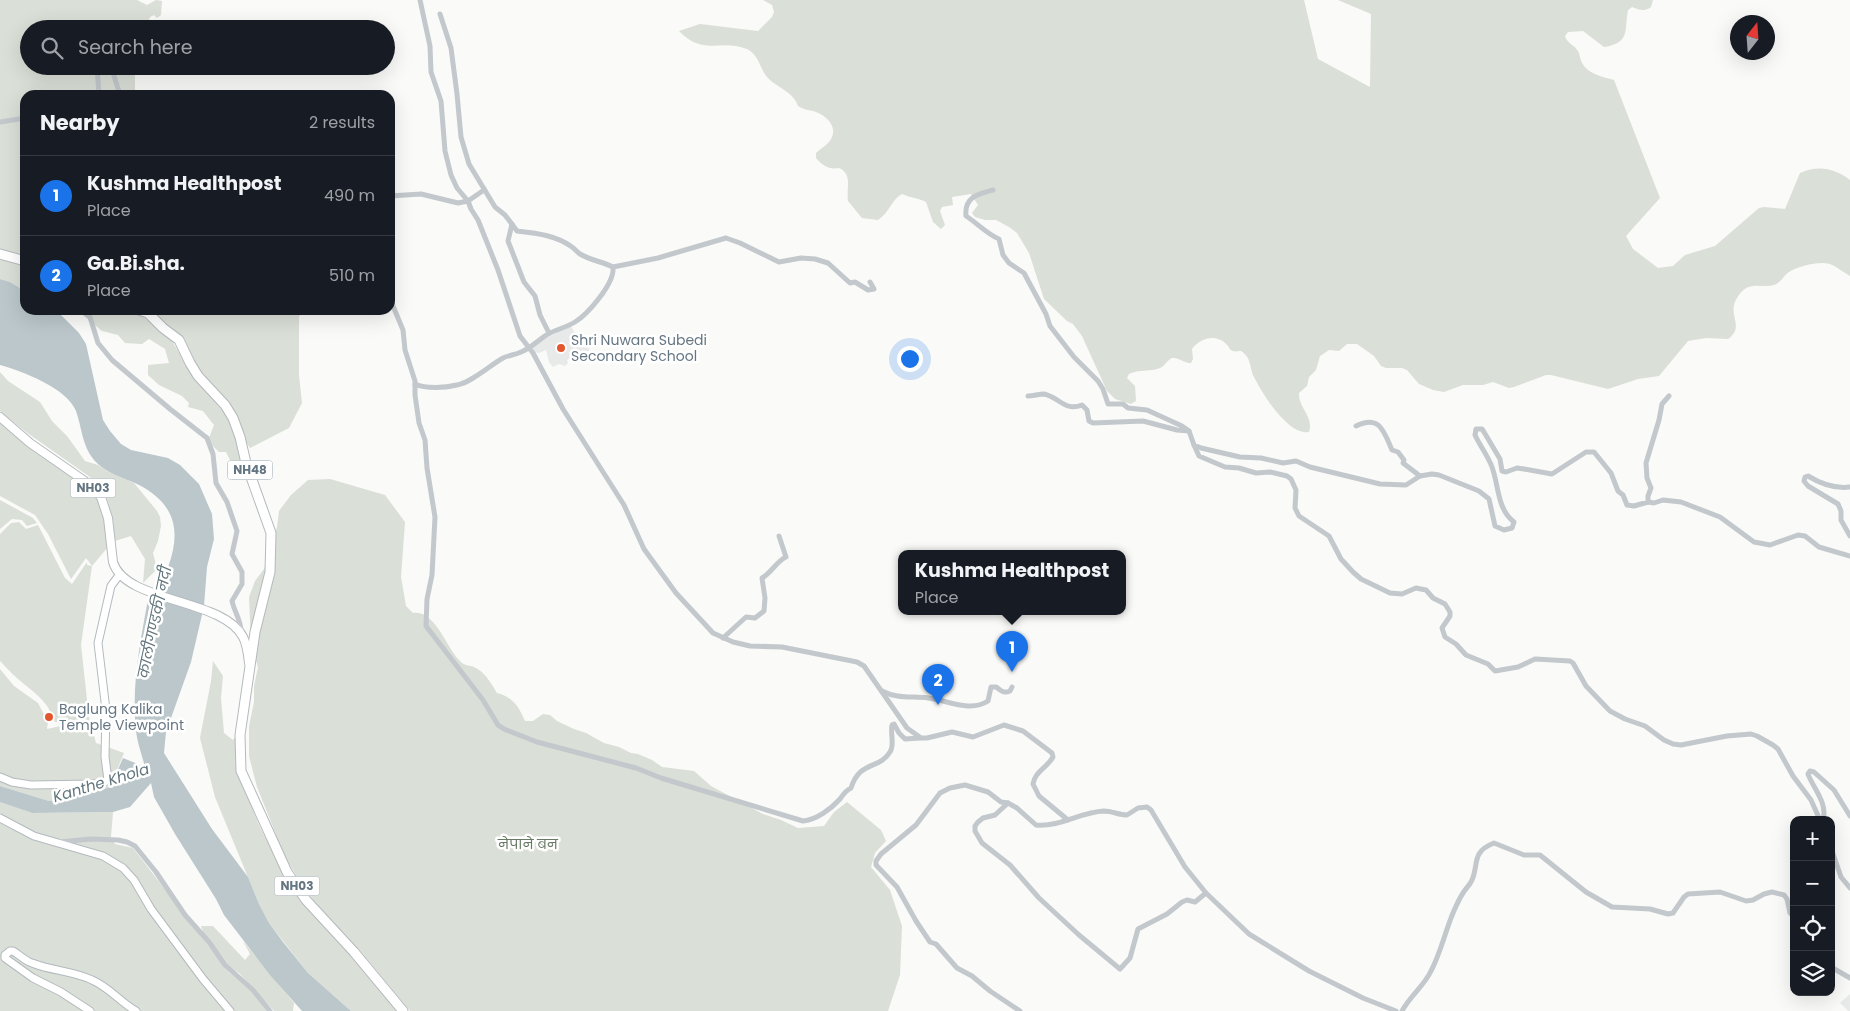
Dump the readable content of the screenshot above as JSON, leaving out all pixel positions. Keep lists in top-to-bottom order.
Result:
{
  "streets": {
    "highway": ["NH48", "NH03"]
  },
  "crossings": [
    ["NH48", "NH03"]
  ],
  "water": ["कालीगण्डकी नदी", "Kanthe Khola"],
  "parks": ["नेपाने बन"],
  "places": ["Shri Nuwara Subedi Secondary School", "Baglung Kalika Temple Viewpoint"],
  "north": "top",
  "page": {
    "search": "Search here",
    "heading": ["Nearby", "2 results"],
    "list": [
      {
        "mark": "1",
        "name": "Kushma Healthpost",
        "note": "Place",
        "value": "490 m"
      },
      {
        "mark": "2",
        "name": "Ga.Bi.sha.",
        "note": "Place",
        "value": "510 m"
      }
    ],
    "popup": ["Kushma Healthpost", "Place"],
    "pins": ["1", "2"],
    "map_buttons": ["+", "−"]
  }
}
